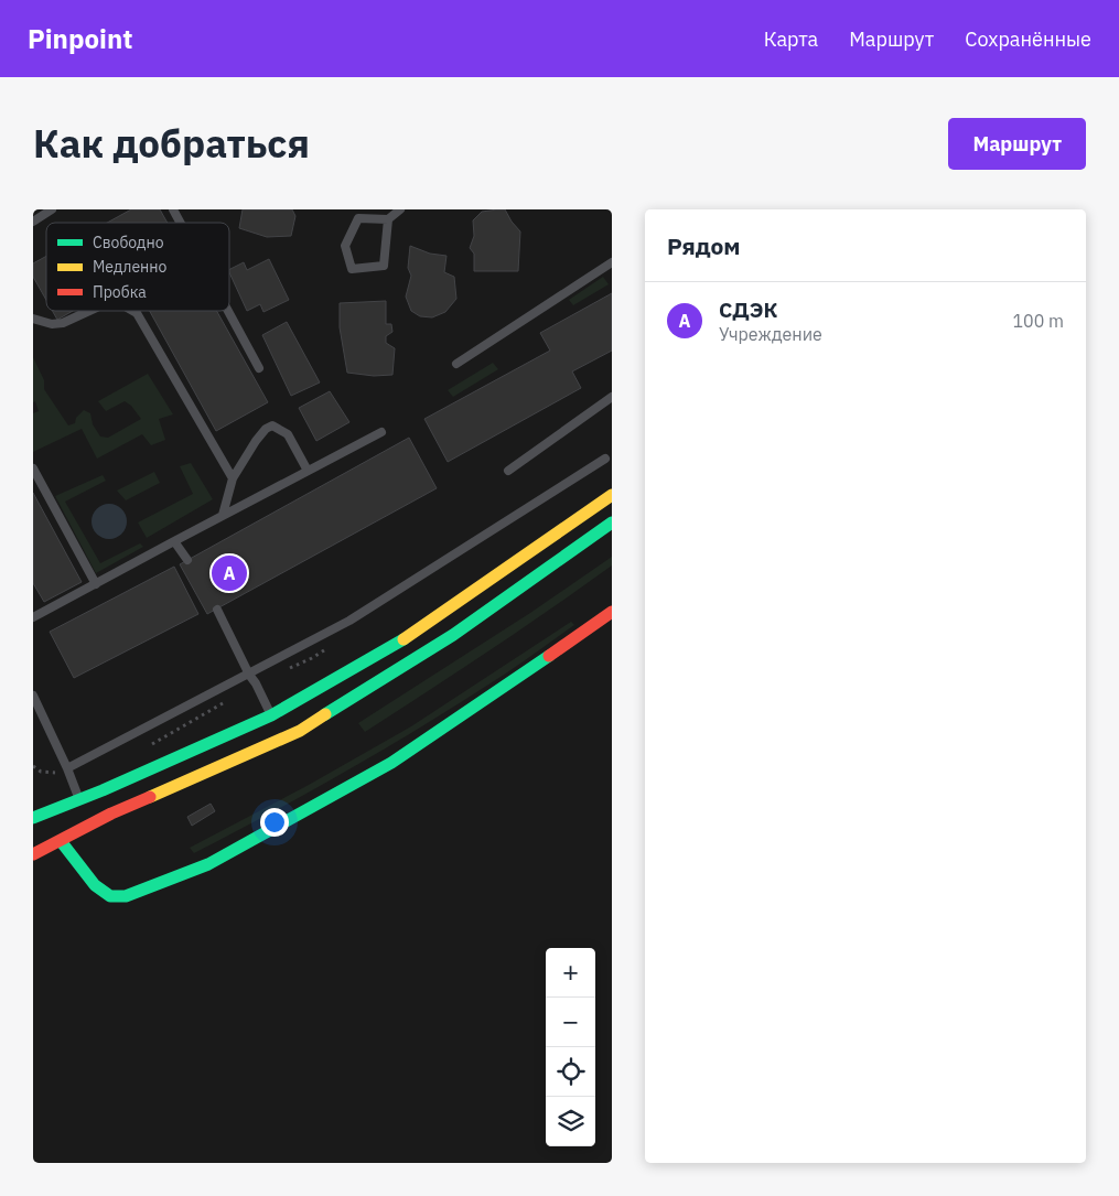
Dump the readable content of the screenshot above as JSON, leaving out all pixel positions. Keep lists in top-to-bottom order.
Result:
{
  "legend": ["Свободно", "Медленно", "Пробка"],
  "page": {
    "header": "Pinpoint",
    "nav": ["Карта", "Маршрут", "Сохранённые"],
    "title": "Как добраться",
    "buttons": "Маршрут",
    "heading": "Рядом",
    "list": [
      {
        "mark": "A",
        "name": "СДЭК",
        "note": "Учреждение",
        "value": "100 m"
      }
    ],
    "pins": "A",
    "map_buttons": ["+", "−"]
  }
}
